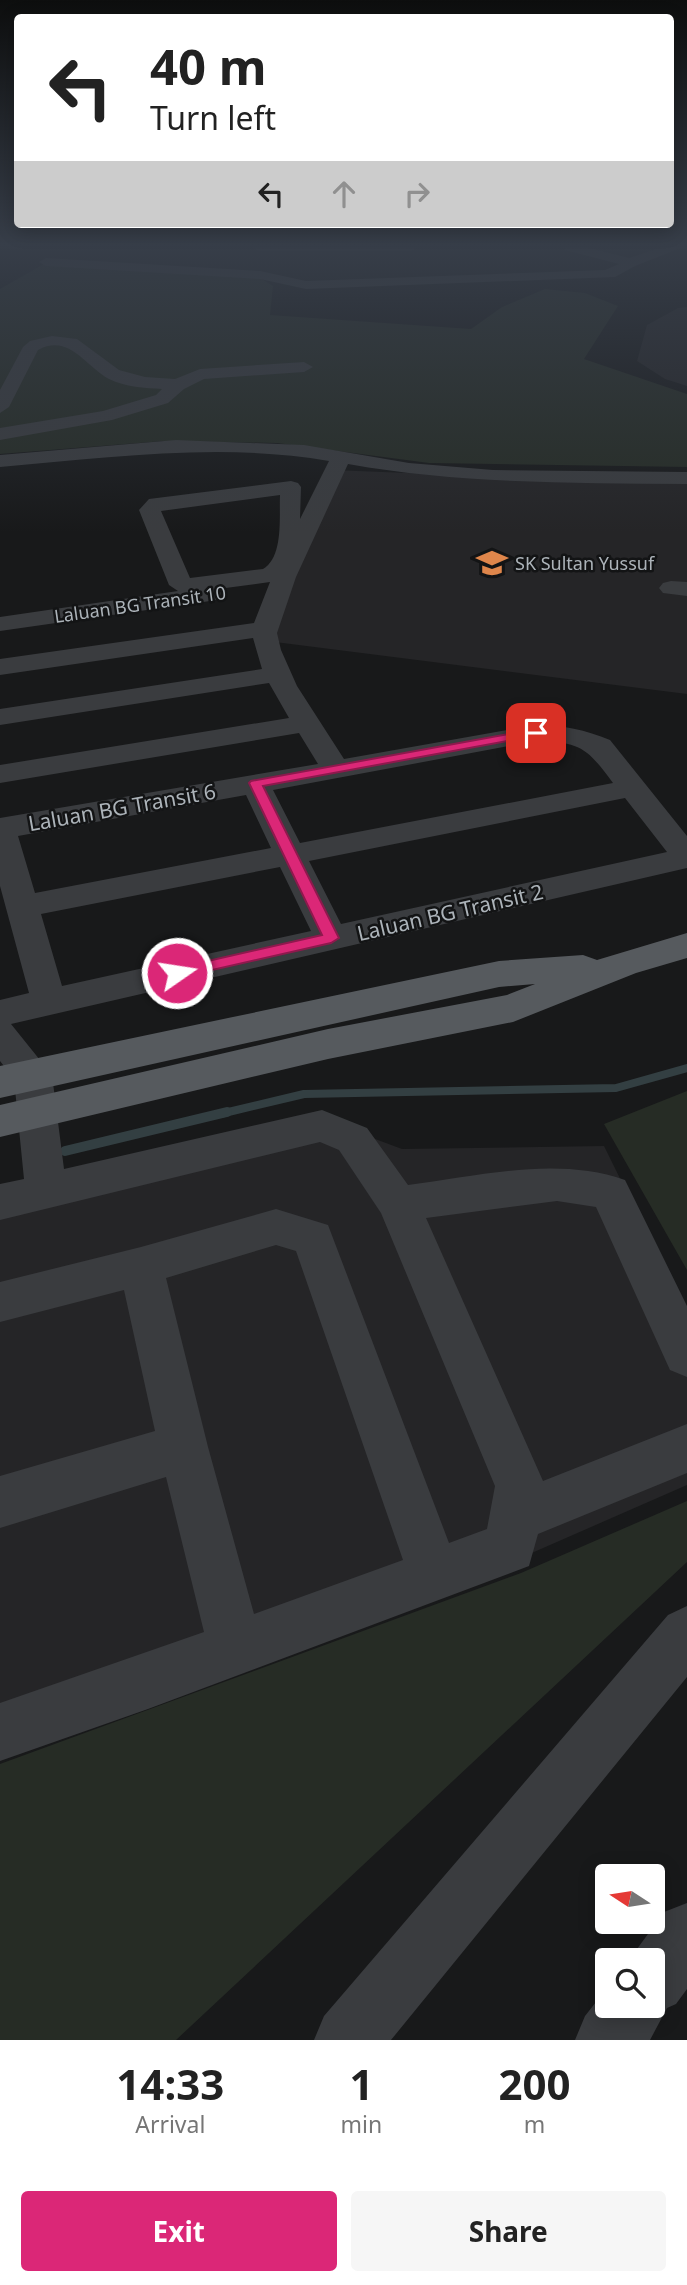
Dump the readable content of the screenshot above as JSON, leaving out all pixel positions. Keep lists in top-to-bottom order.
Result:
{
  "streets": {
    "street": ["Laluan BG Transit 10", "Laluan BG Transit 6", "Laluan BG Transit 2"]
  },
  "crossings": [
    ["Laluan BG Transit 6", "Laluan BG Transit 2"]
  ],
  "places": {
    "school or university": ["SK Sultan Yussuf"]
  },
  "north": "left",
  "page": {
    "turn": ["40 m", "Turn left"],
    "eta": [
      "14:33",
      "Arrival",
      "1",
      "min",
      "200",
      "m"
    ],
    "buttons": ["Exit", "Share"]
  }
}
